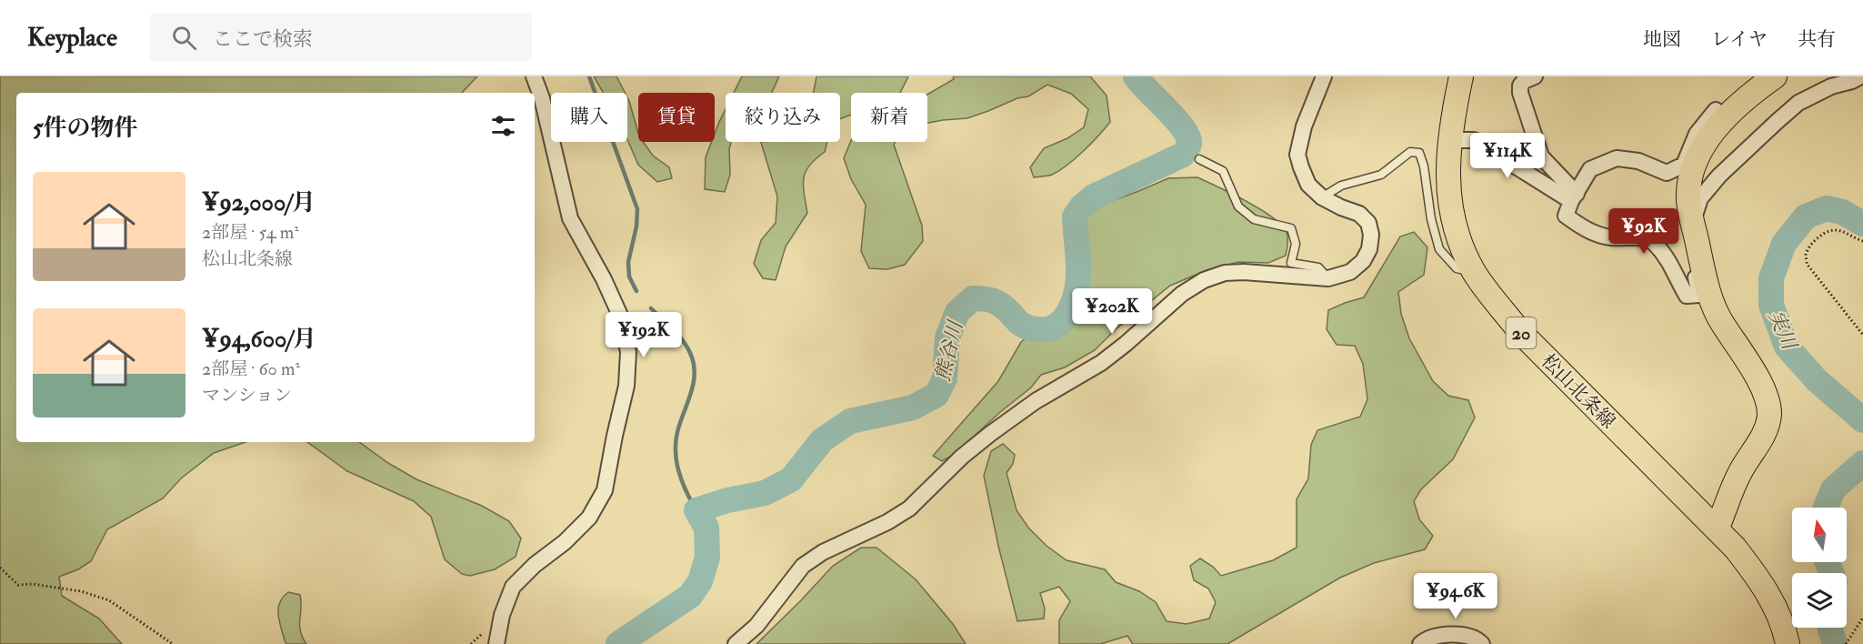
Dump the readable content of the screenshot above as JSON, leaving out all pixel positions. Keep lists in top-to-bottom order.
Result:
{
  "streets": {
    "main road": ["20", "松山北条線"]
  },
  "water": ["実川", "熊谷川"],
  "north": "top",
  "page": {
    "header": "Keyplace",
    "search": "ここで検索",
    "nav": ["地図", "レイヤ", "共有"],
    "chip": [
      "購入",
      "賃貸",
      "絞り込み",
      "新着"
    ],
    "heading": "5件の物件",
    "price": [
      "¥114K",
      "¥92K",
      "¥202K",
      "¥192K",
      "¥94.6K"
    ],
    "list": [
      {
        "name": "¥92,000/月",
        "note": "2部屋 · 54 m² · 松山北条線"
      },
      {
        "name": "¥94,600/月",
        "note": "2部屋 · 60 m² · マンション"
      }
    ]
  }
}
